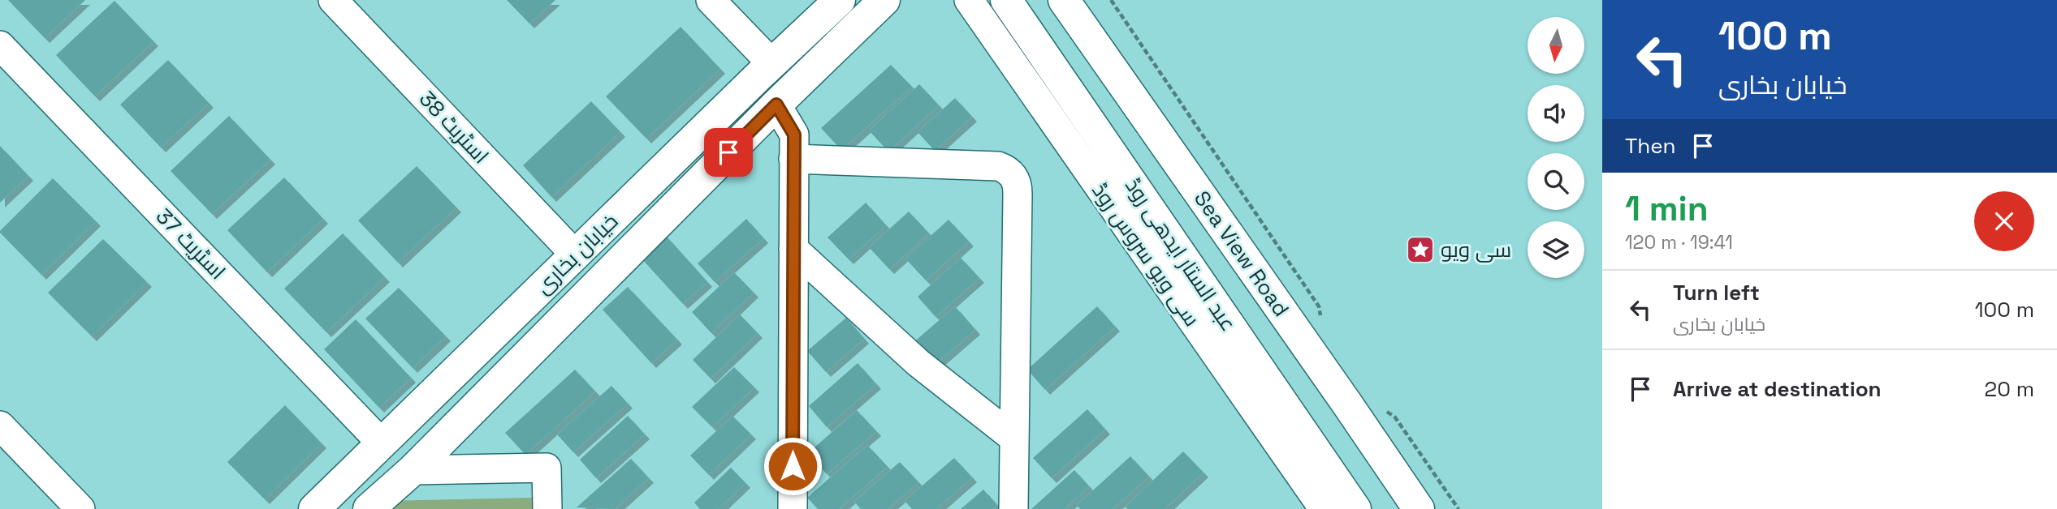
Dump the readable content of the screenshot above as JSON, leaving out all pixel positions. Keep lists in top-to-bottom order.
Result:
{
  "streets": {
    "street": [
      "اسٹریٹ 38",
      "اسٹریٹ 37",
      "خیابان بخاری",
      "Sea View Road",
      "سی ویو سروس روڈ",
      "عبد الستار ایدھی روڈ"
    ]
  },
  "crossings": [
    ["اسٹریٹ 38", "خیابان بخاری"],
    ["اسٹریٹ 37", "خیابان بخاری"]
  ],
  "places": {
    "place": ["سی ویو"]
  },
  "north": "bottom",
  "page": {
    "turn": ["100 m", "خیابان بخاری"],
    "then": "Then",
    "heading": ["1 min", "120 m · 19:41"],
    "list": [
      {
        "name": "Turn left",
        "note": "خیابان بخاری",
        "value": "100 m"
      },
      {
        "name": "Arrive at destination",
        "value": "20 m"
      }
    ]
  }
}
